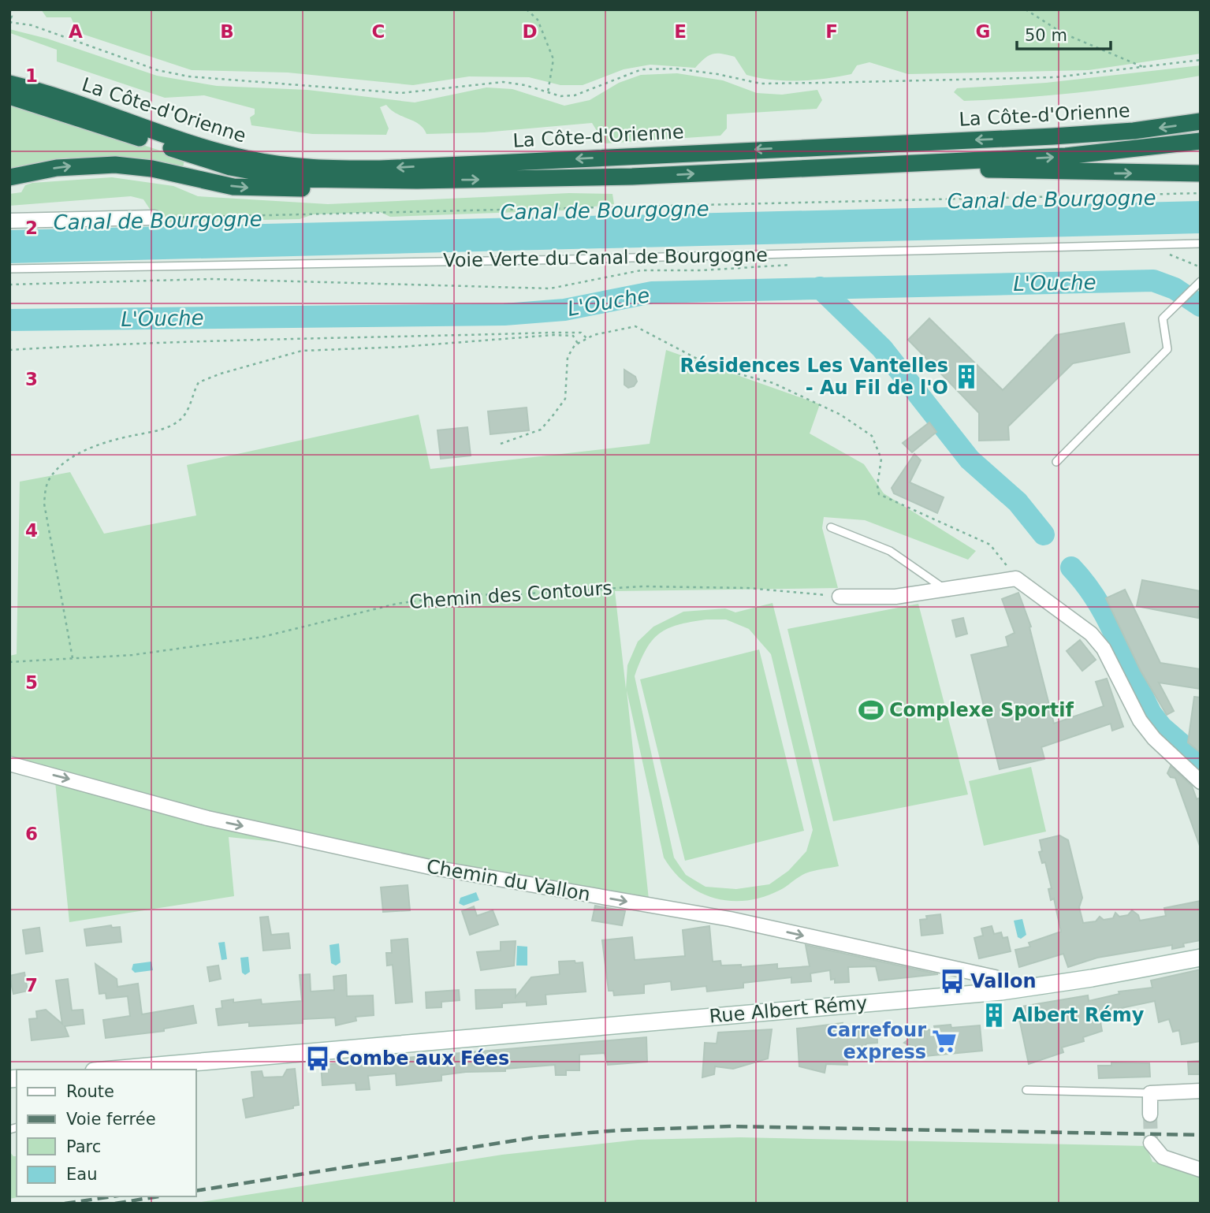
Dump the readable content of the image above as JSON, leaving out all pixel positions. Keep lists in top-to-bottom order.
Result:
{
  "streets": {
    "highway": ["La Côte-d'Orienne"],
    "main road": ["Rue Albert Rémy"],
    "street": ["Chemin du Vallon"],
    "lane": ["Voie Verte du Canal de Bourgogne"],
    "path": ["Chemin des Contours"]
  },
  "crossings": [
    ["Chemin du Vallon", "Rue Albert Rémy"]
  ],
  "one_way": ["Chemin du Vallon"],
  "water": ["Canal de Bourgogne", "L'Ouche"],
  "places": {
    "building": ["Résidences Les Vantelles - Au Fil de l'O", "Albert Rémy"],
    "sports": ["Complexe Sportif"],
    "bus stop": ["Vallon", "Combe aux Fées"],
    "supermarket": ["carrefour express"]
  },
  "legend": [
    "Route",
    "Voie ferrée",
    "Parc",
    "Eau"
  ],
  "scale_bar": "50 m",
  "grid": {
    "columns": [
      "A",
      "B",
      "C",
      "D",
      "E",
      "F",
      "G"
    ],
    "rows": [
      "1",
      "2",
      "3",
      "4",
      "5",
      "6",
      "7"
    ]
  }
}
